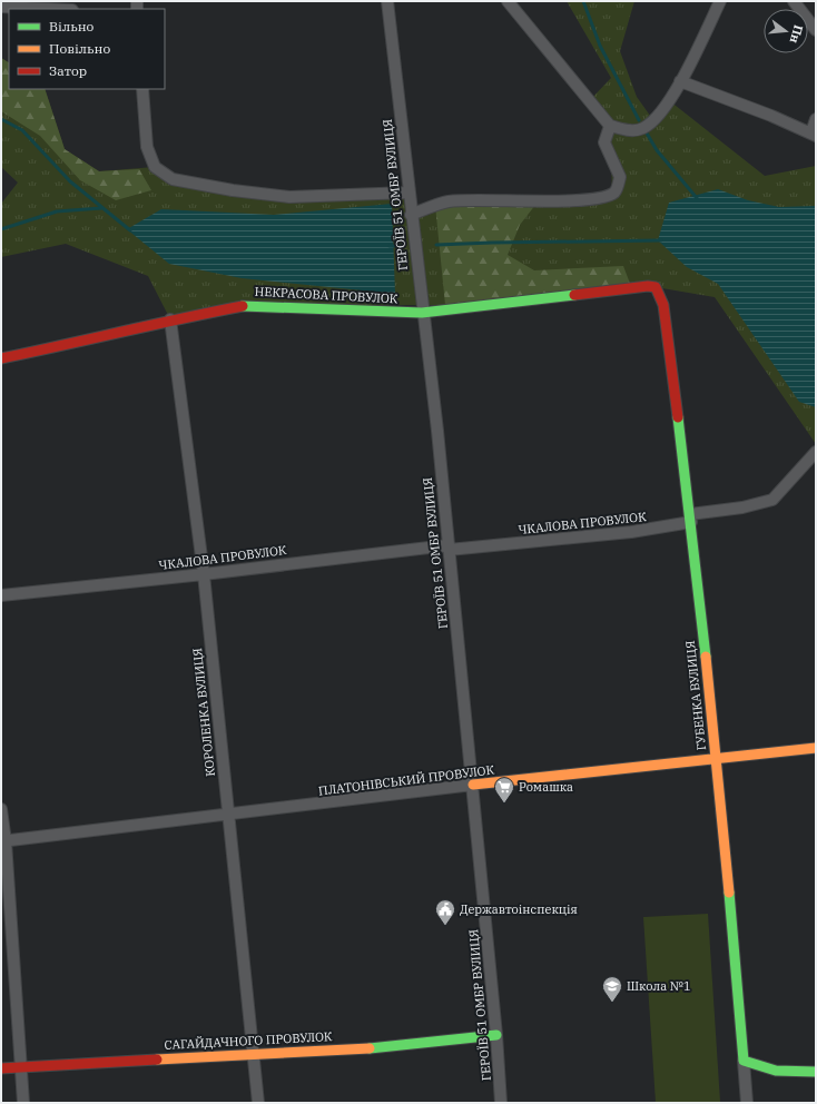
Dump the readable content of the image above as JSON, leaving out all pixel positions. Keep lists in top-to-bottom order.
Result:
{
  "streets": {
    "street": [
      "ГЕРОЇВ 51 ОМБР ВУЛИЦЯ",
      "НЕКРАСОВА ПРОВУЛОК",
      "ЧКАЛОВА ПРОВУЛОК",
      "ГУБЕНКА ВУЛИЦЯ",
      "КОРОЛЕНКА ВУЛИЦЯ",
      "ПЛАТОНІВСЬКИЙ ПРОВУЛОК",
      "САГАЙДАЧНОГО ПРОВУЛОК"
    ]
  },
  "crossings": [
    ["ГЕРОЇВ 51 ОМБР ВУЛИЦЯ", "НЕКРАСОВА ПРОВУЛОК"],
    ["ГЕРОЇВ 51 ОМБР ВУЛИЦЯ", "ЧКАЛОВА ПРОВУЛОК"],
    ["ГЕРОЇВ 51 ОМБР ВУЛИЦЯ", "ПЛАТОНІВСЬКИЙ ПРОВУЛОК"],
    ["ГЕРОЇВ 51 ОМБР ВУЛИЦЯ", "САГАЙДАЧНОГО ПРОВУЛОК"],
    ["НЕКРАСОВА ПРОВУЛОК", "ГУБЕНКА ВУЛИЦЯ"],
    ["НЕКРАСОВА ПРОВУЛОК", "КОРОЛЕНКА ВУЛИЦЯ"],
    ["ЧКАЛОВА ПРОВУЛОК", "ГУБЕНКА ВУЛИЦЯ"],
    ["ЧКАЛОВА ПРОВУЛОК", "КОРОЛЕНКА ВУЛИЦЯ"],
    ["ГУБЕНКА ВУЛИЦЯ", "ПЛАТОНІВСЬКИЙ ПРОВУЛОК"],
    ["КОРОЛЕНКА ВУЛИЦЯ", "ПЛАТОНІВСЬКИЙ ПРОВУЛОК"],
    ["КОРОЛЕНКА ВУЛИЦЯ", "САГАЙДАЧНОГО ПРОВУЛОК"]
  ],
  "places": {
    "supermarket": ["Ромашка"],
    "public building": ["Державтоінспекція"],
    "school or university": ["Школа №1"]
  },
  "legend": ["Вільно", "Повільно", "Затор"],
  "north": "right"
}
